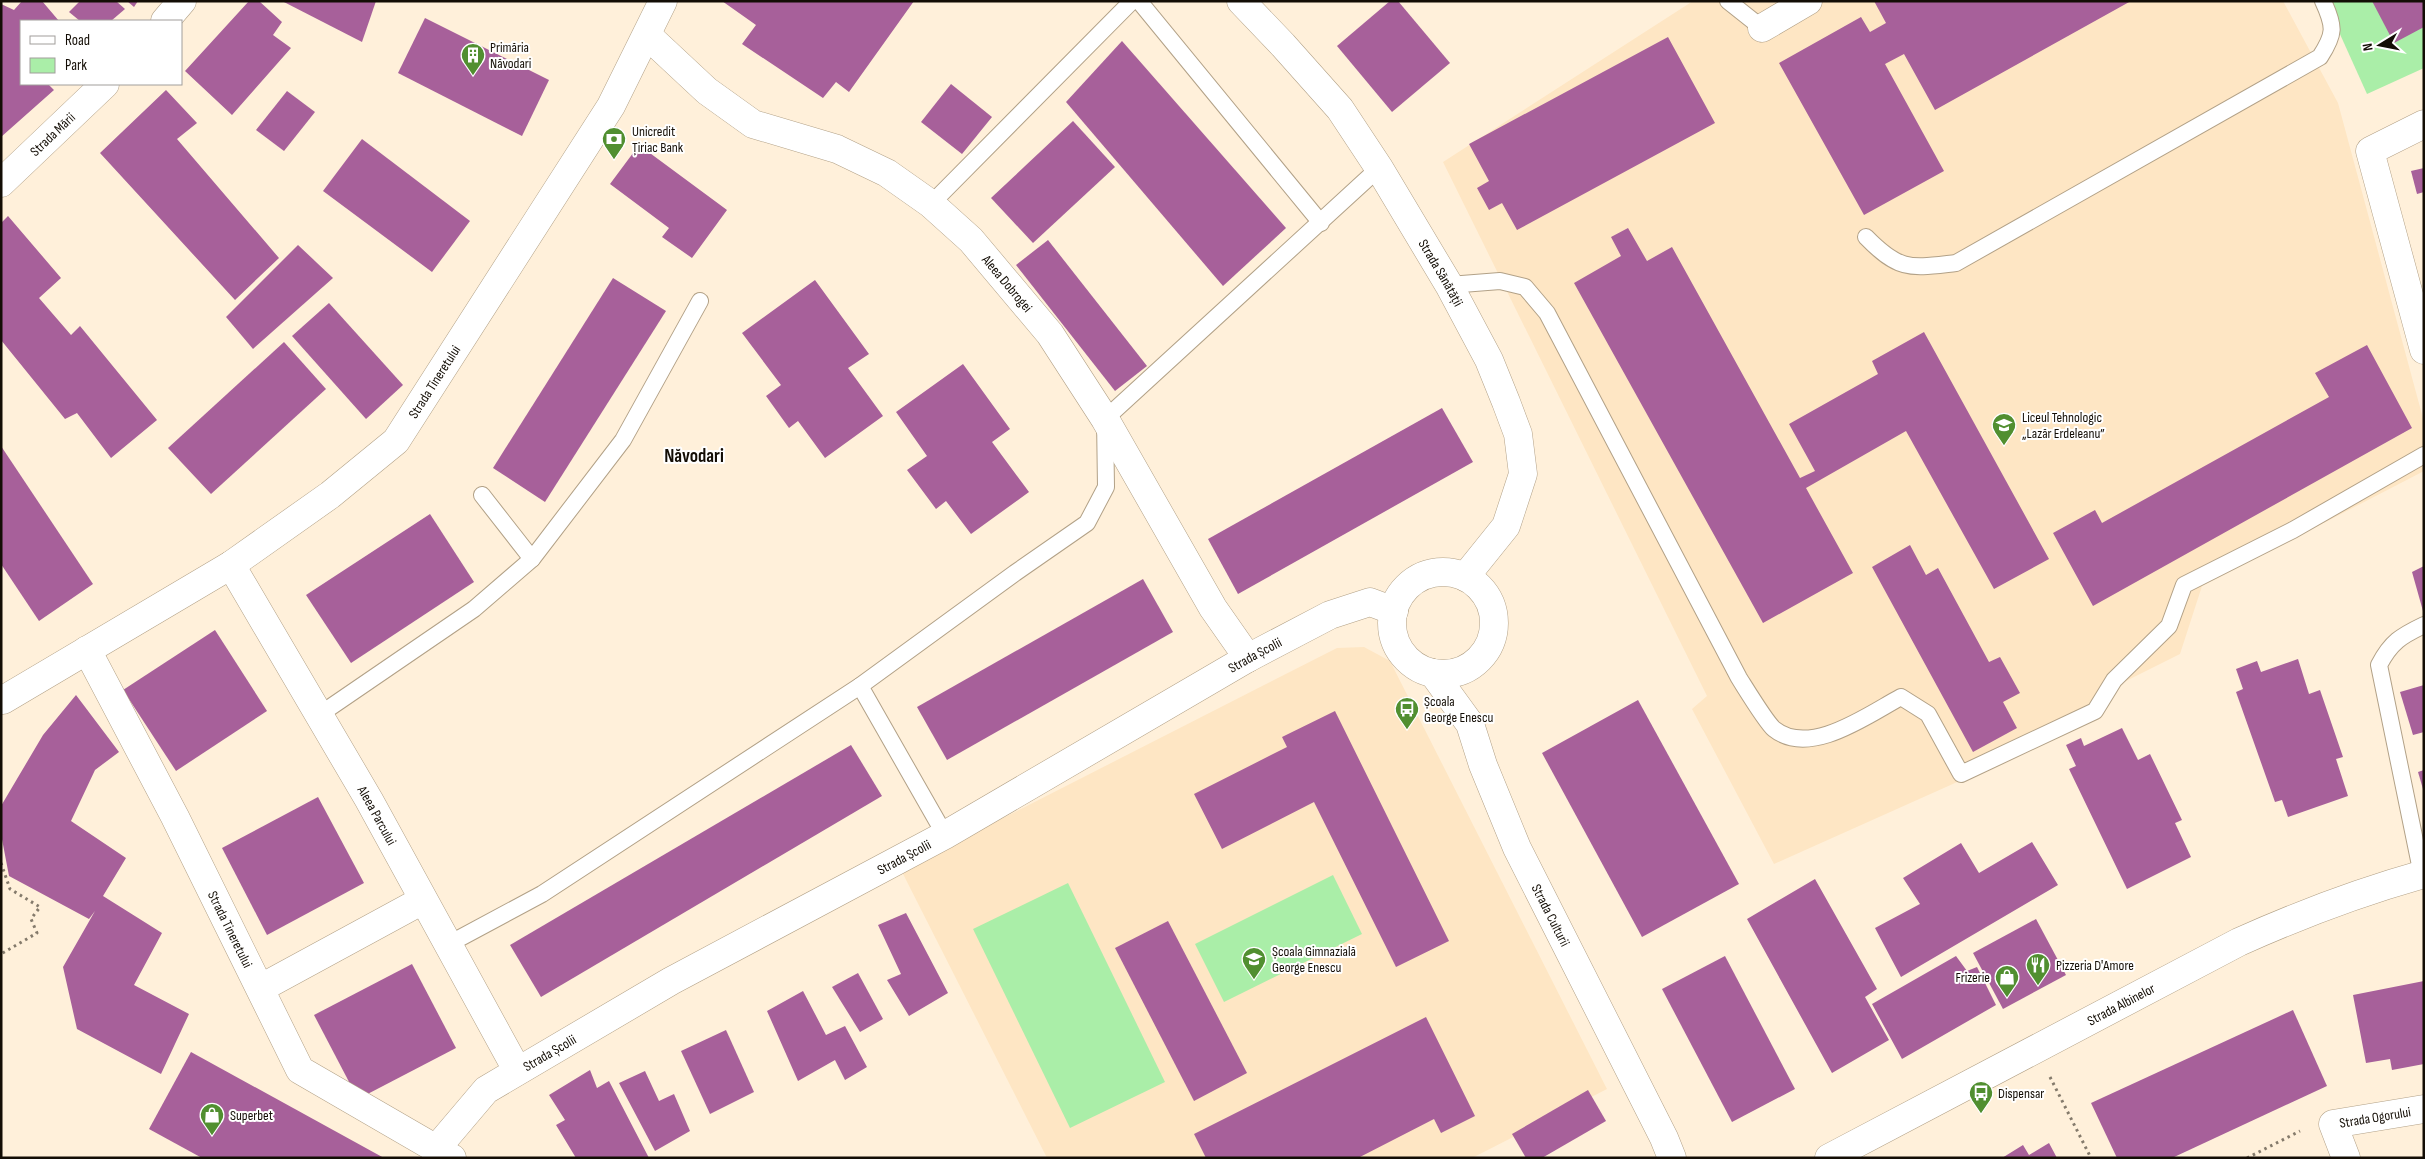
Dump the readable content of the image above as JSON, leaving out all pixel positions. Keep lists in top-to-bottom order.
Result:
{
  "streets": {
    "street": [
      "Strada Mării",
      "Strada Sănătății",
      "Aleea Dobrogei",
      "Strada Tineretului",
      "Strada Școlii",
      "Aleea Parcului",
      "Strada Culturii",
      "Strada Albinelor",
      "Strada Ogorului"
    ]
  },
  "crossings": [
    ["Strada Sănătății", "Strada Școlii"],
    ["Strada Sănătății", "Strada Culturii"],
    ["Aleea Dobrogei", "Strada Tineretului"],
    ["Aleea Dobrogei", "Strada Școlii"],
    ["Strada Tineretului", "Strada Școlii"],
    ["Strada Tineretului", "Aleea Parcului"],
    ["Strada Școlii", "Aleea Parcului"],
    ["Strada Școlii", "Strada Culturii"]
  ],
  "districts": ["Năvodari"],
  "places": {
    "building": ["Primăria Năvodari"],
    "bank": ["Unicredit Țiriac Bank"],
    "school or university": ["Liceul Tehnologic „Lazăr Erdeleanu”", "Școala Gimnazială George Enescu"],
    "bus stop": ["Școala George Enescu", "Dispensar"],
    "restaurant": ["Pizzeria D'Amore"],
    "shop": ["Frizerie", "Superbet"]
  },
  "legend": ["Road", "Park"],
  "north": "left"
}
